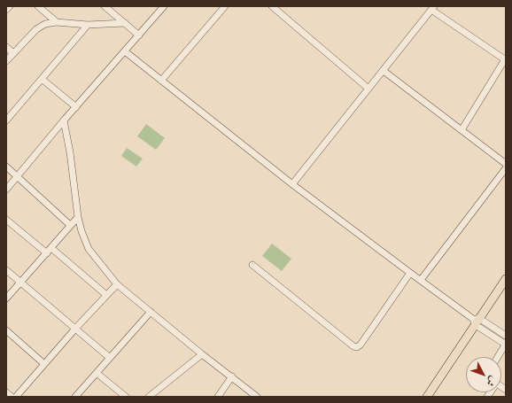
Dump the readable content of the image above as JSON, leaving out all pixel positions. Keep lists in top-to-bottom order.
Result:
{
  "north": "bottom right"
}
